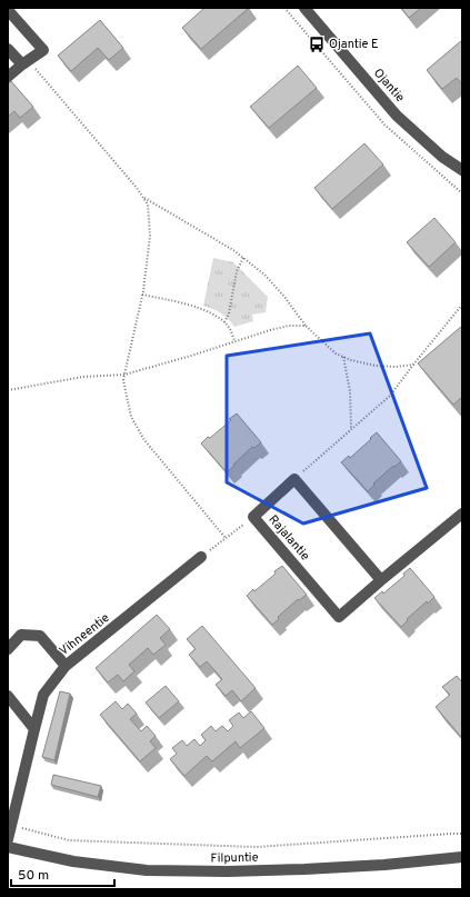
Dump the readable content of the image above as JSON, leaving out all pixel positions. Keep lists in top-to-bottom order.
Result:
{
  "streets": {
    "street": [
      "Ojantie",
      "Rajalantie",
      "Vihneentie",
      "Filpuntie"
    ]
  },
  "places": {
    "bus stop": ["Ojantie E"]
  },
  "scale_bar": "50 m"
}
